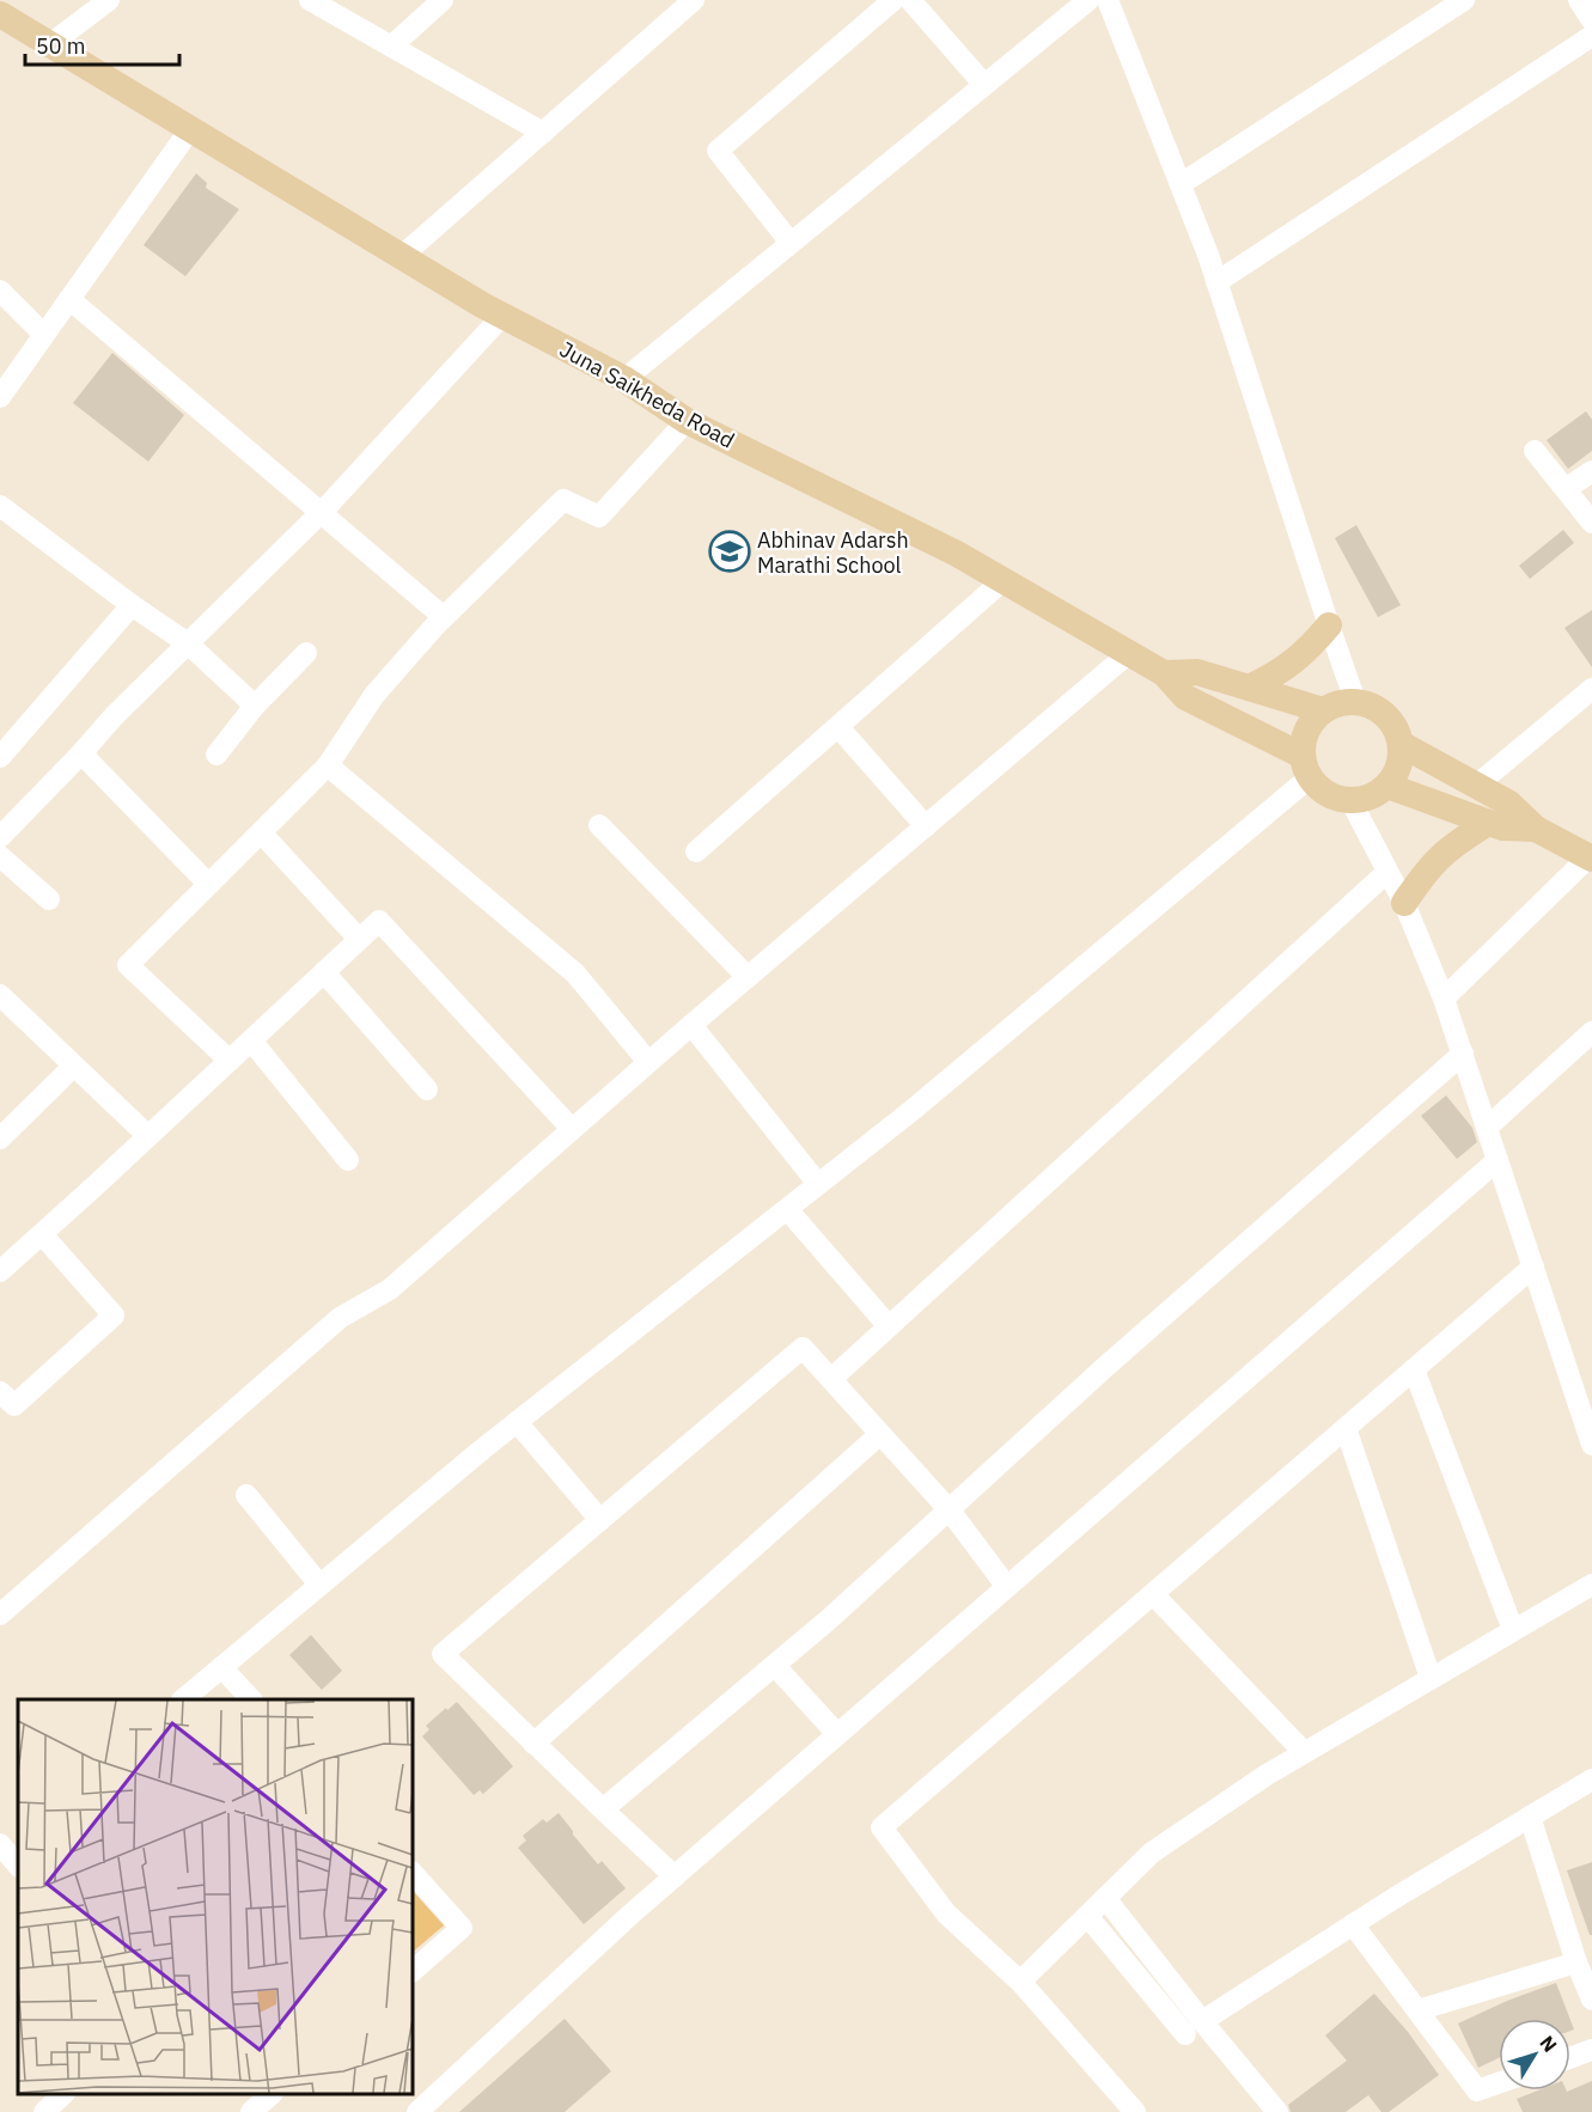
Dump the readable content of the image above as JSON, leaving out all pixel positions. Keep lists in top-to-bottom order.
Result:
{
  "streets": {
    "main road": ["Juna Saikheda Road"]
  },
  "places": {
    "school or university": ["Abhinav Adarsh Marathi School"]
  },
  "scale_bar": "50 m",
  "north": "top right"
}
